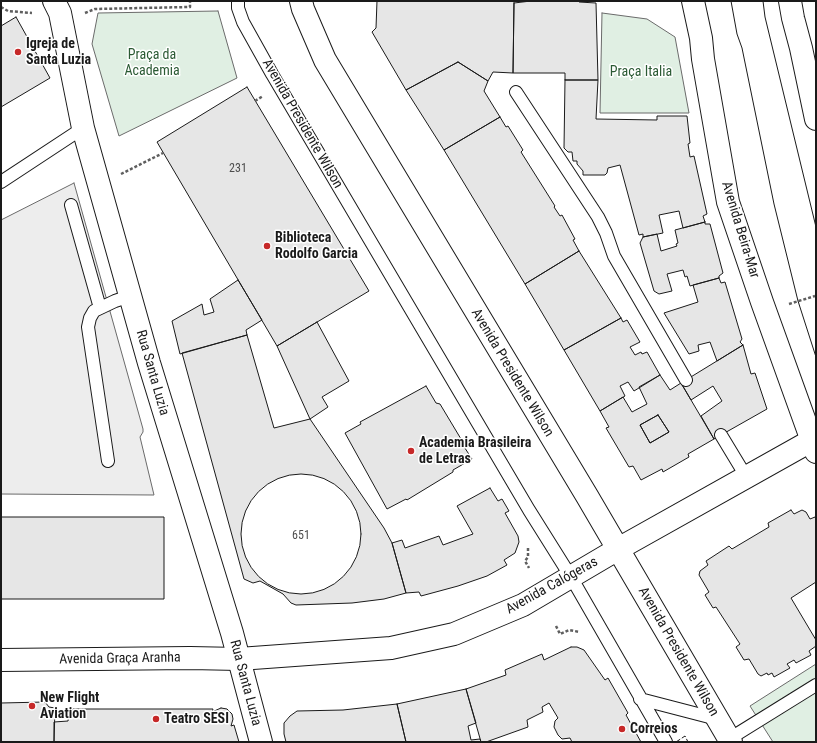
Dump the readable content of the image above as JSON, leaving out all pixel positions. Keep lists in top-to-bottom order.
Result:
{
  "streets": {
    "main road": [
      "Avenida Presidente Wilson",
      "Avenida Beira-Mar",
      "Rua Santa Luzia",
      "Avenida Calógeras",
      "Avenida Graça Aranha"
    ]
  },
  "crossings": [
    ["Avenida Presidente Wilson", "Avenida Calógeras"],
    ["Avenida Beira-Mar", "Avenida Calógeras"],
    ["Rua Santa Luzia", "Avenida Calógeras"],
    ["Rua Santa Luzia", "Avenida Graça Aranha"],
    ["Avenida Calógeras", "Avenida Graça Aranha"]
  ],
  "parks": ["Praça da Academia", "Praça Italia"],
  "places": [
    "Igreja de Santa Luzia",
    "Biblioteca Rodolfo Garcia",
    "Academia Brasileira de Letras",
    "New Flight Aviation",
    "Teatro SESI",
    "Correios"
  ],
  "house_numbers": ["231", "651"]
}
